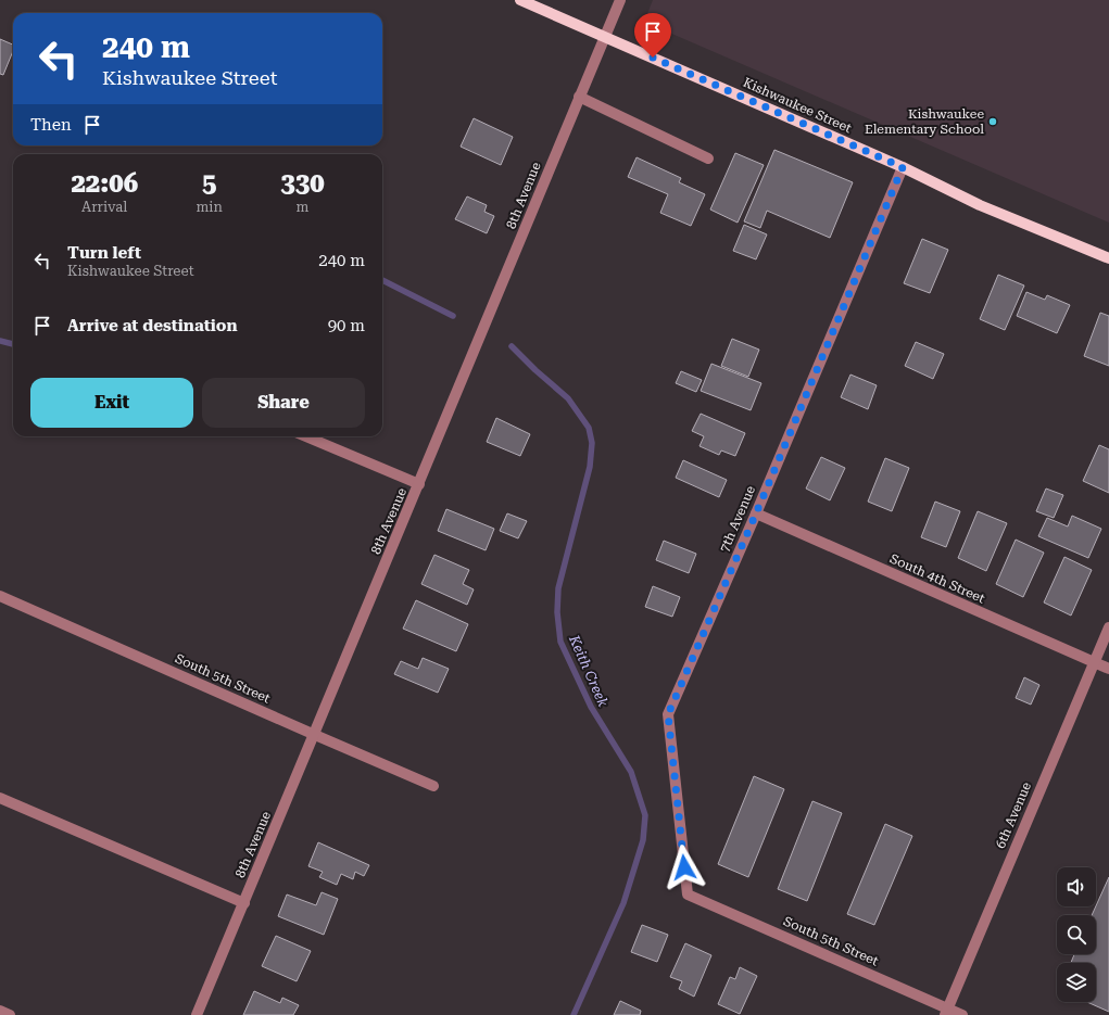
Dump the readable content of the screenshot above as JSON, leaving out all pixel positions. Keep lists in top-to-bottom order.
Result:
{
  "streets": {
    "main road": ["Kishwaukee Street"],
    "street": [
      "8th Avenue",
      "7th Avenue",
      "South 4th Street",
      "South 5th Street",
      "6th Avenue"
    ]
  },
  "crossings": [
    ["Kishwaukee Street", "8th Avenue"],
    ["Kishwaukee Street", "7th Avenue"],
    ["8th Avenue", "South 5th Street"],
    ["7th Avenue", "South 4th Street"],
    ["7th Avenue", "South 5th Street"],
    ["South 4th Street", "6th Avenue"],
    ["South 5th Street", "6th Avenue"]
  ],
  "water": ["Keith Creek"],
  "places": ["Kishwaukee Elementary School"],
  "page": {
    "turn": ["240 m", "Kishwaukee Street"],
    "then": "Then",
    "eta": [
      "22:06",
      "Arrival",
      "5",
      "min",
      "330",
      "m"
    ],
    "list": [
      {
        "name": "Turn left",
        "note": "Kishwaukee Street",
        "value": "240 m"
      },
      {
        "name": "Arrive at destination",
        "value": "90 m"
      }
    ],
    "buttons": ["Exit", "Share"]
  }
}
